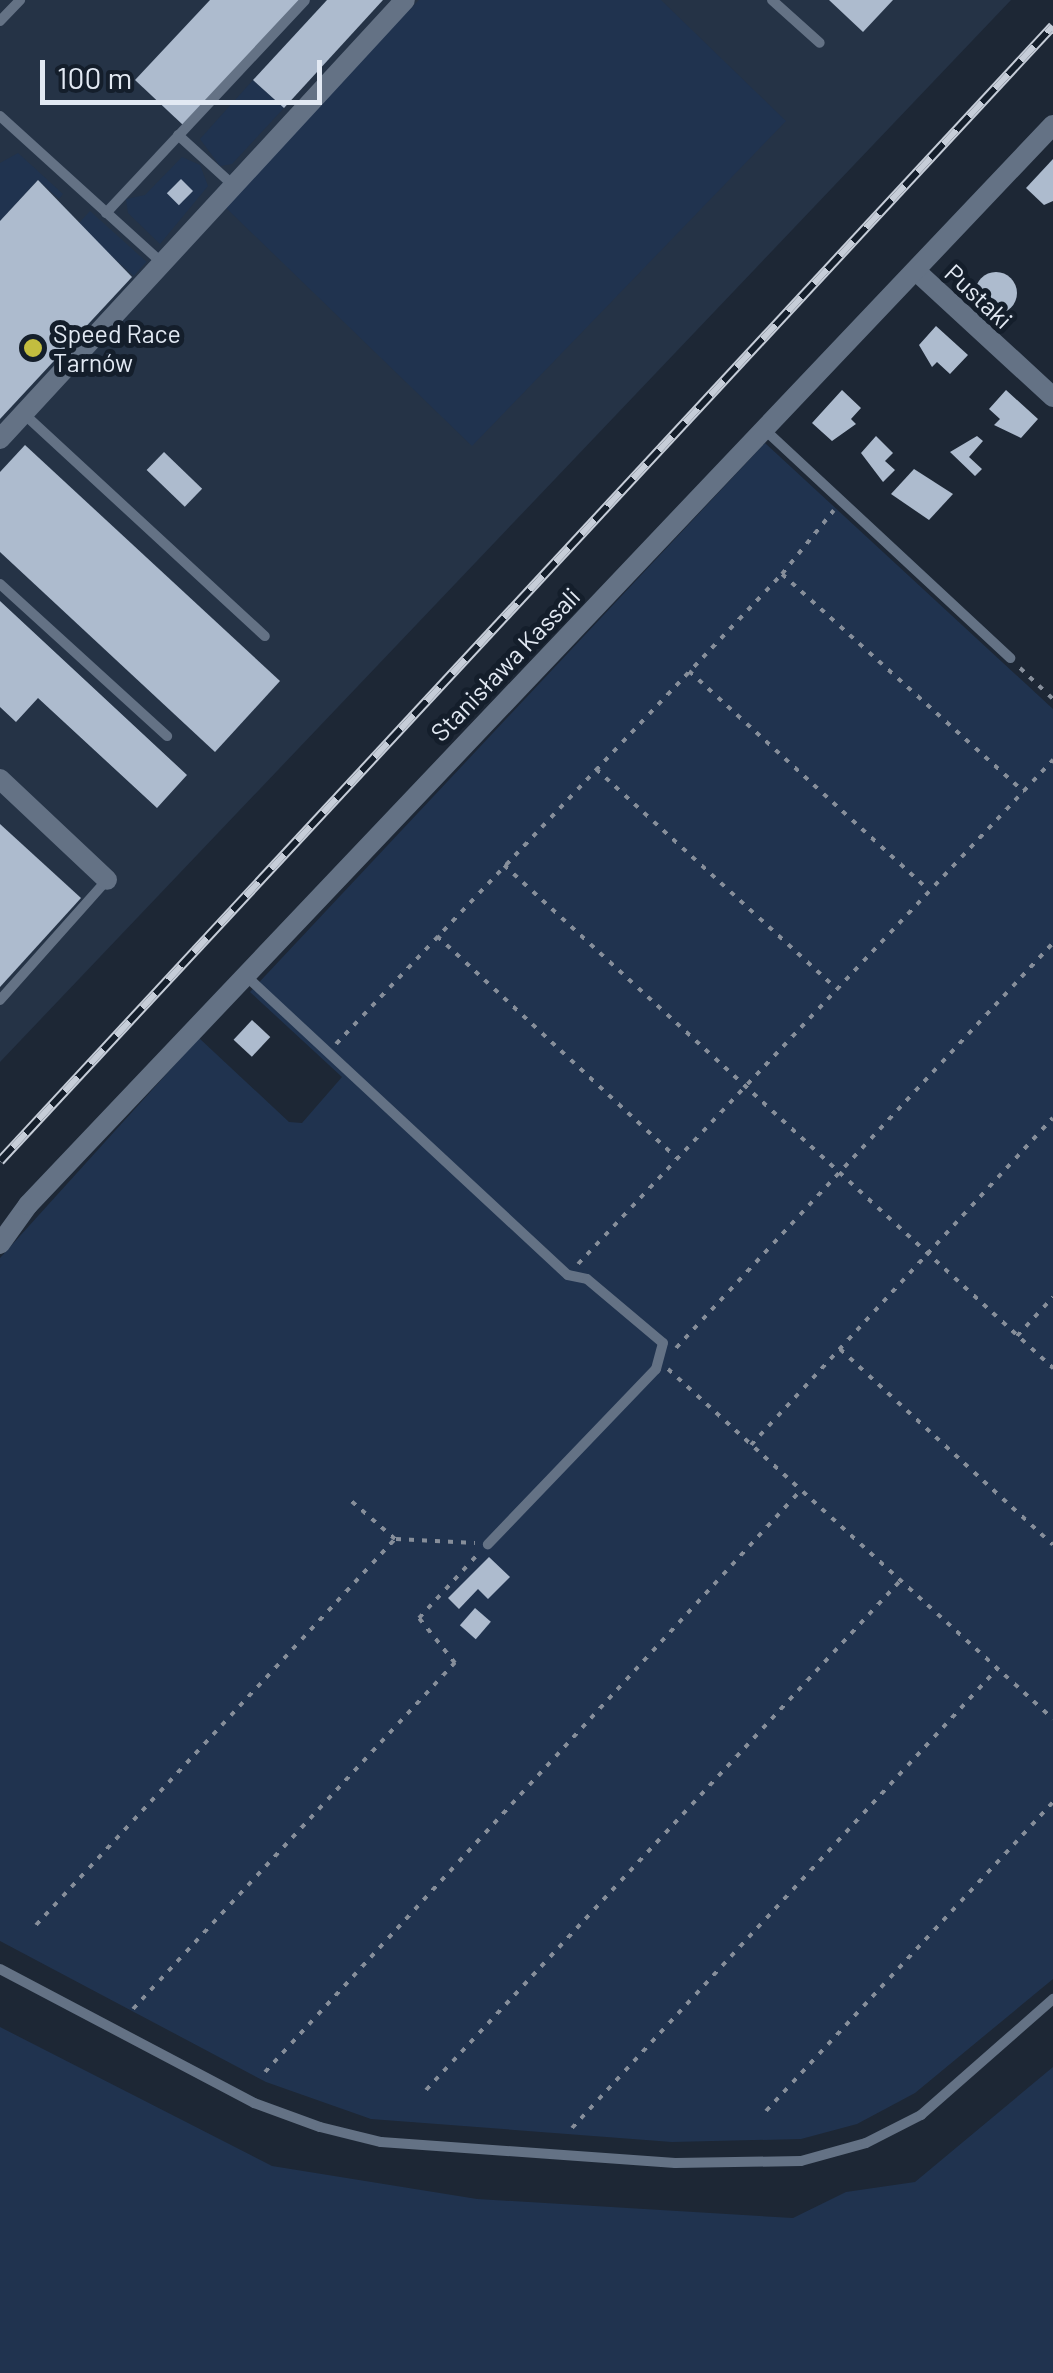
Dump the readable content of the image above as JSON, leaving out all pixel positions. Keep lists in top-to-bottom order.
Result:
{
  "streets": {
    "street": ["Pustaki", "Stanisława Kassali"]
  },
  "crossings": [
    ["Pustaki", "Stanisława Kassali"]
  ],
  "places": ["Speed Race Tarnów"],
  "scale_bar": "100 m"
}
